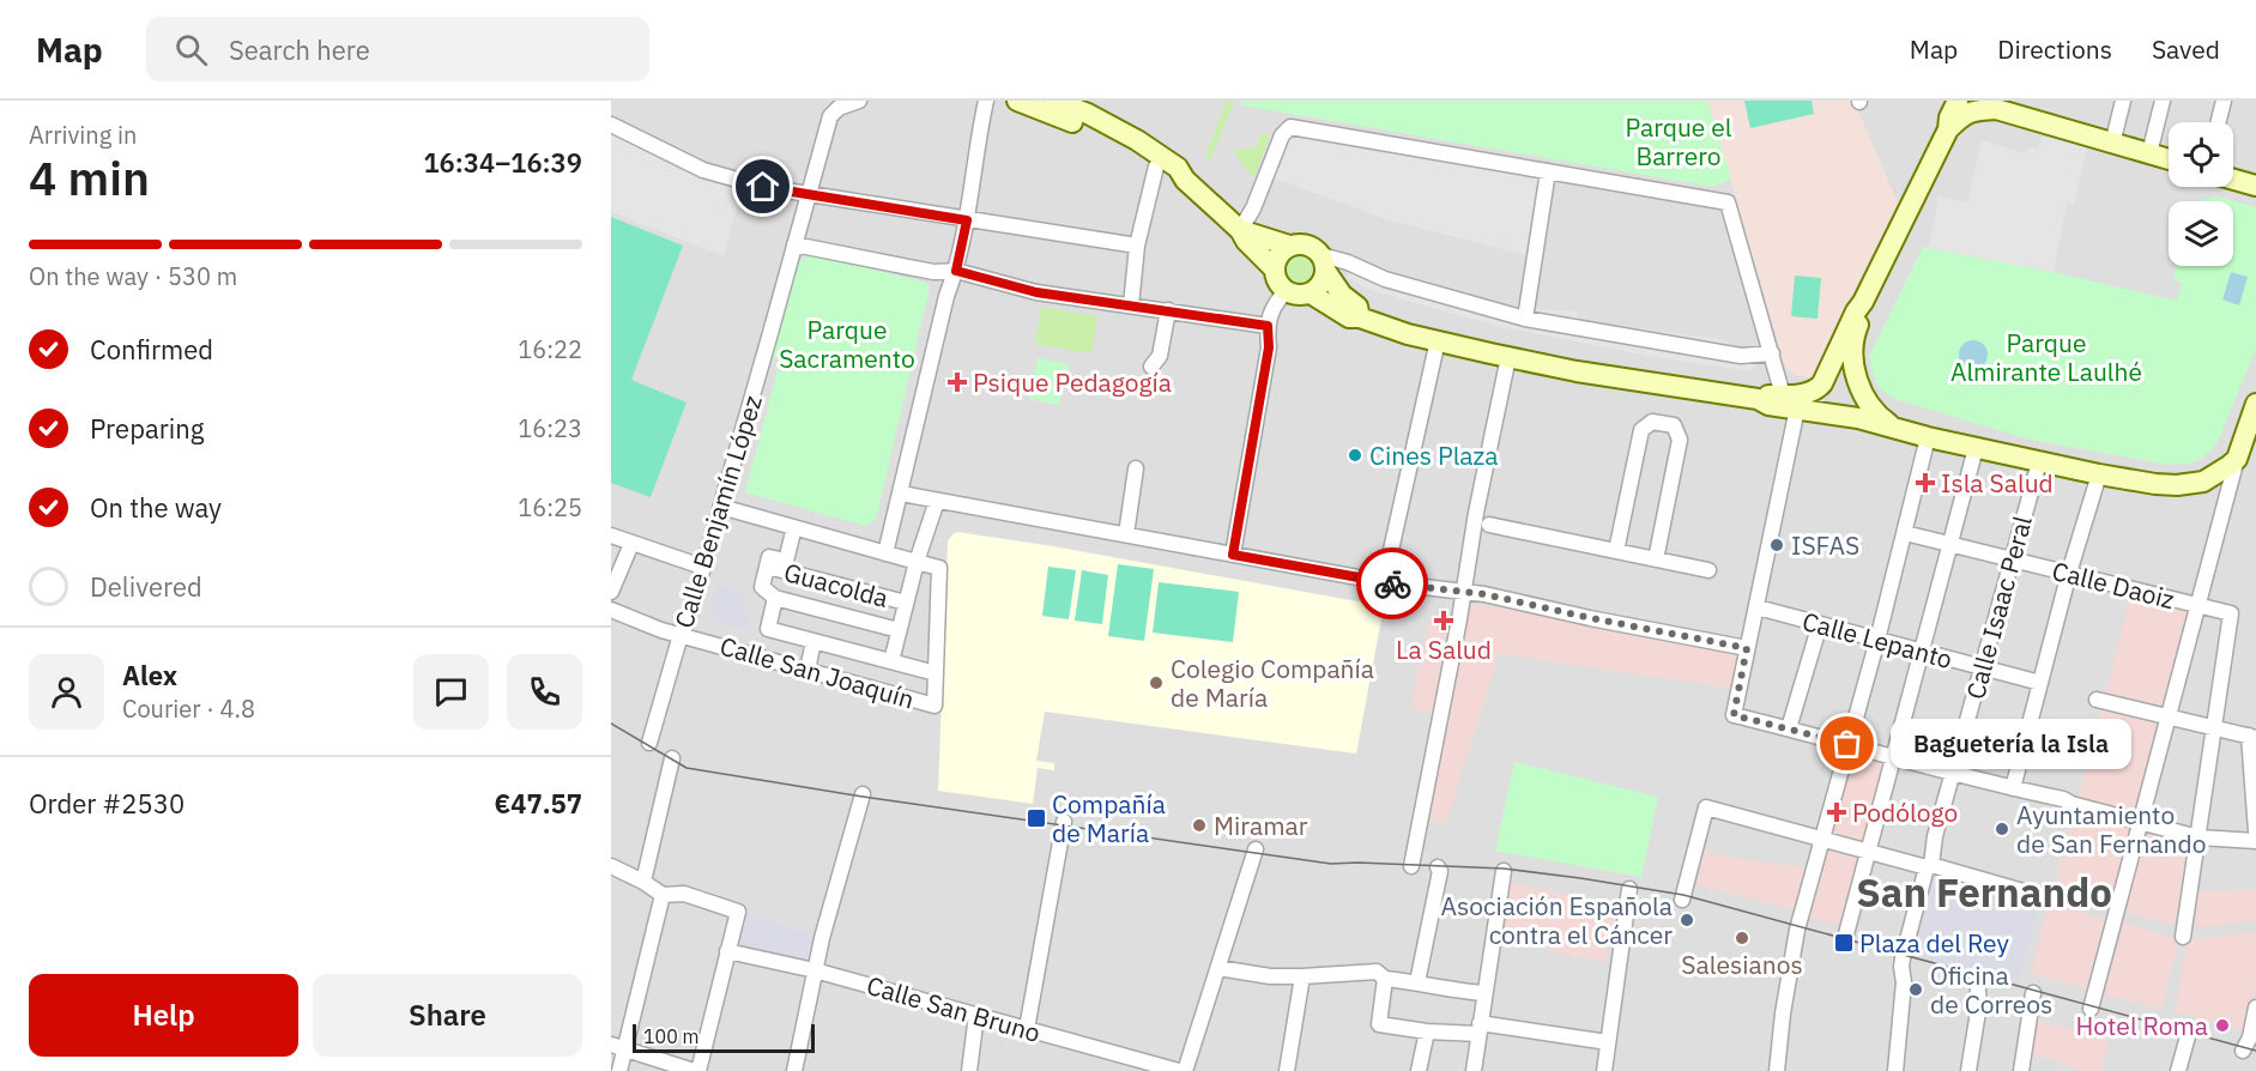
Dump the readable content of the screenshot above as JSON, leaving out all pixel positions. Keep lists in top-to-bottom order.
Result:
{
  "streets": {
    "street": [
      "Calle Benjamín López",
      "Guacolda",
      "Calle Daoiz",
      "Calle Isaac Peral",
      "Calle Lepanto",
      "Calle San Joaquín",
      "Calle San Bruno"
    ]
  },
  "crossings": [
    ["Calle Benjamín López", "Calle San Joaquín"],
    ["Calle Daoiz", "Calle Isaac Peral"],
    ["Calle Isaac Peral", "Calle Lepanto"]
  ],
  "districts": ["San Fernando"],
  "parks": ["Parque el Barrero", "Parque Sacramento", "Parque Almirante Laulhé"],
  "places": {
    "health": [
      "Psique Pedagogía",
      "Isla Salud",
      "La Salud",
      "Podólogo"
    ],
    "other": [
      "Cines Plaza",
      "ISFAS",
      "Colegio Compañía de María",
      "Baguetería la Isla",
      "Miramar",
      "Ayuntamiento de San Fernando",
      "Asociación Española contra el Cáncer",
      "Salesianos",
      "Oficina de Correos",
      "Hotel Roma"
    ],
    "transit": ["Compañía de María", "Plaza del Rey"]
  },
  "scale_bar": "100 m",
  "page": {
    "header": "Map",
    "search": "Search here",
    "nav": ["Map", "Directions", "Saved"],
    "heading": ["4 min", "Arriving in", "16:34–16:39"],
    "panel": [
      "Alex",
      "Courier · 4.8",
      "Order #2530",
      "€47.57"
    ],
    "bar": "On the way · 530 m",
    "list": [
      ["Confirmed", "16:22"],
      ["Preparing", "16:23"],
      ["On the way", "16:25"],
      "Delivered"
    ],
    "bubble": "Baguetería la Isla",
    "buttons": ["Help", "Share"],
    "scale": "100 m"
  }
}
